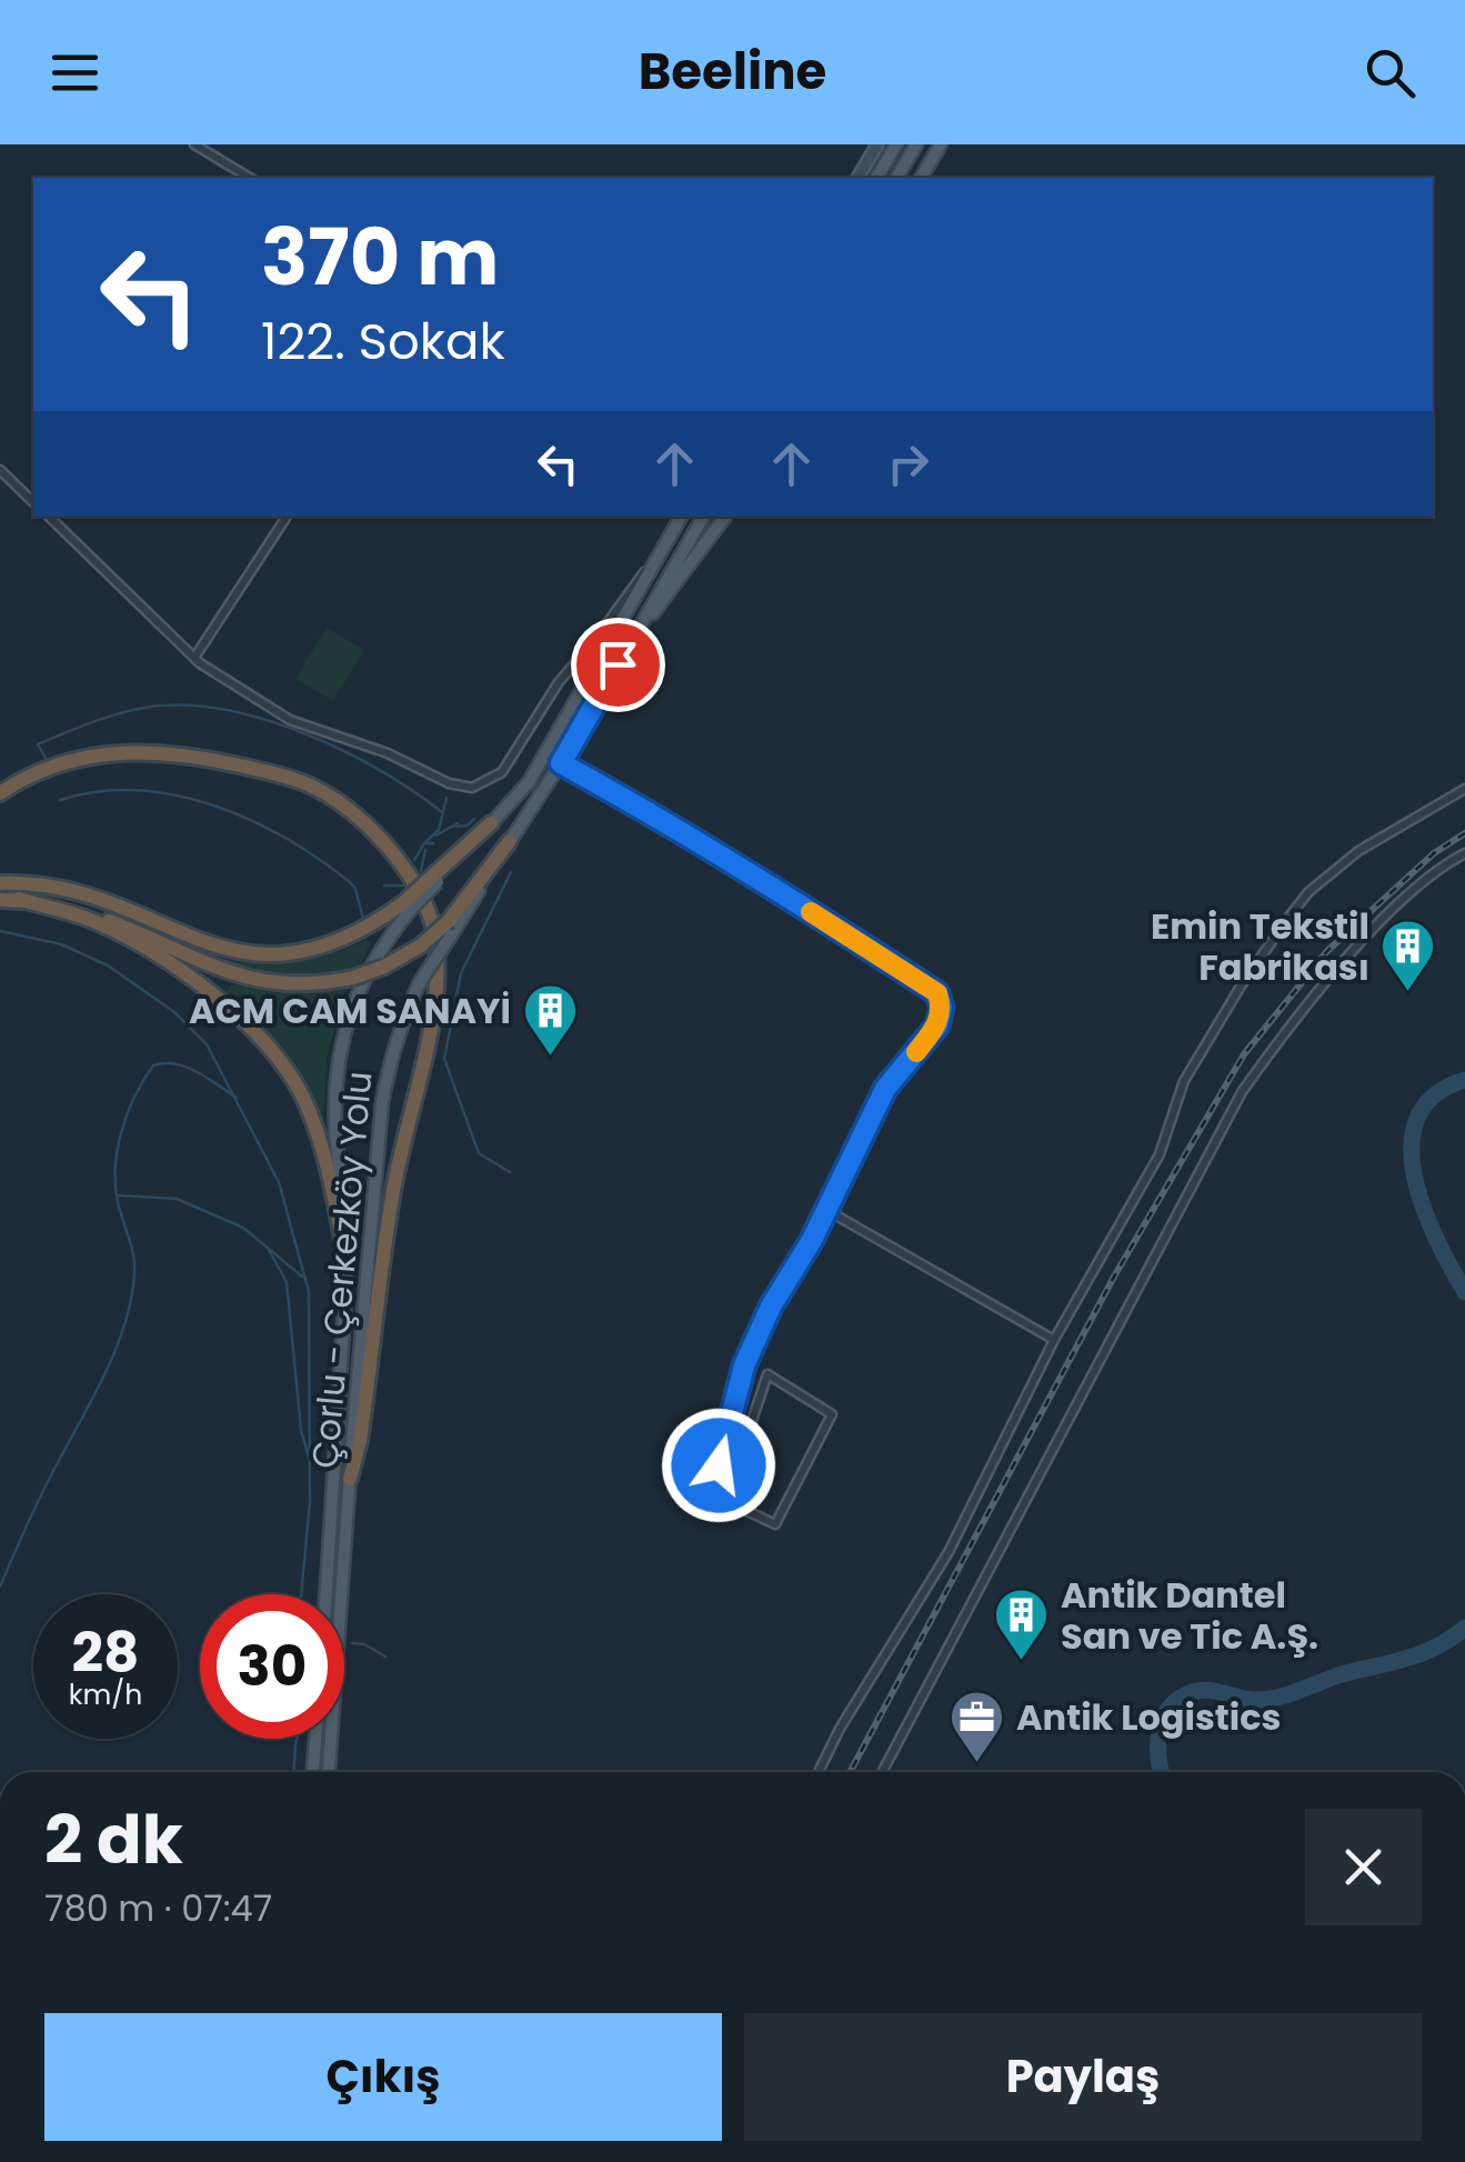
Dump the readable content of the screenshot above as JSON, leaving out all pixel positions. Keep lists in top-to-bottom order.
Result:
{
  "streets": {
    "main road": ["Çorlu - Çerkezköy Yolu"]
  },
  "places": {
    "building": ["Emin Tekstil Fabrikası", "ACM CAM SANAYİ", "Antik Dantel San ve Tic A.Ş."],
    "office": ["Antik Logistics"]
  },
  "page": {
    "header": "Beeline",
    "turn": ["370 m", "122. Sokak"],
    "speed": "28 km/h",
    "limit": "30",
    "heading": ["2 dk", "780 m · 07:47"],
    "buttons": ["Çıkış", "Paylaş"]
  }
}
